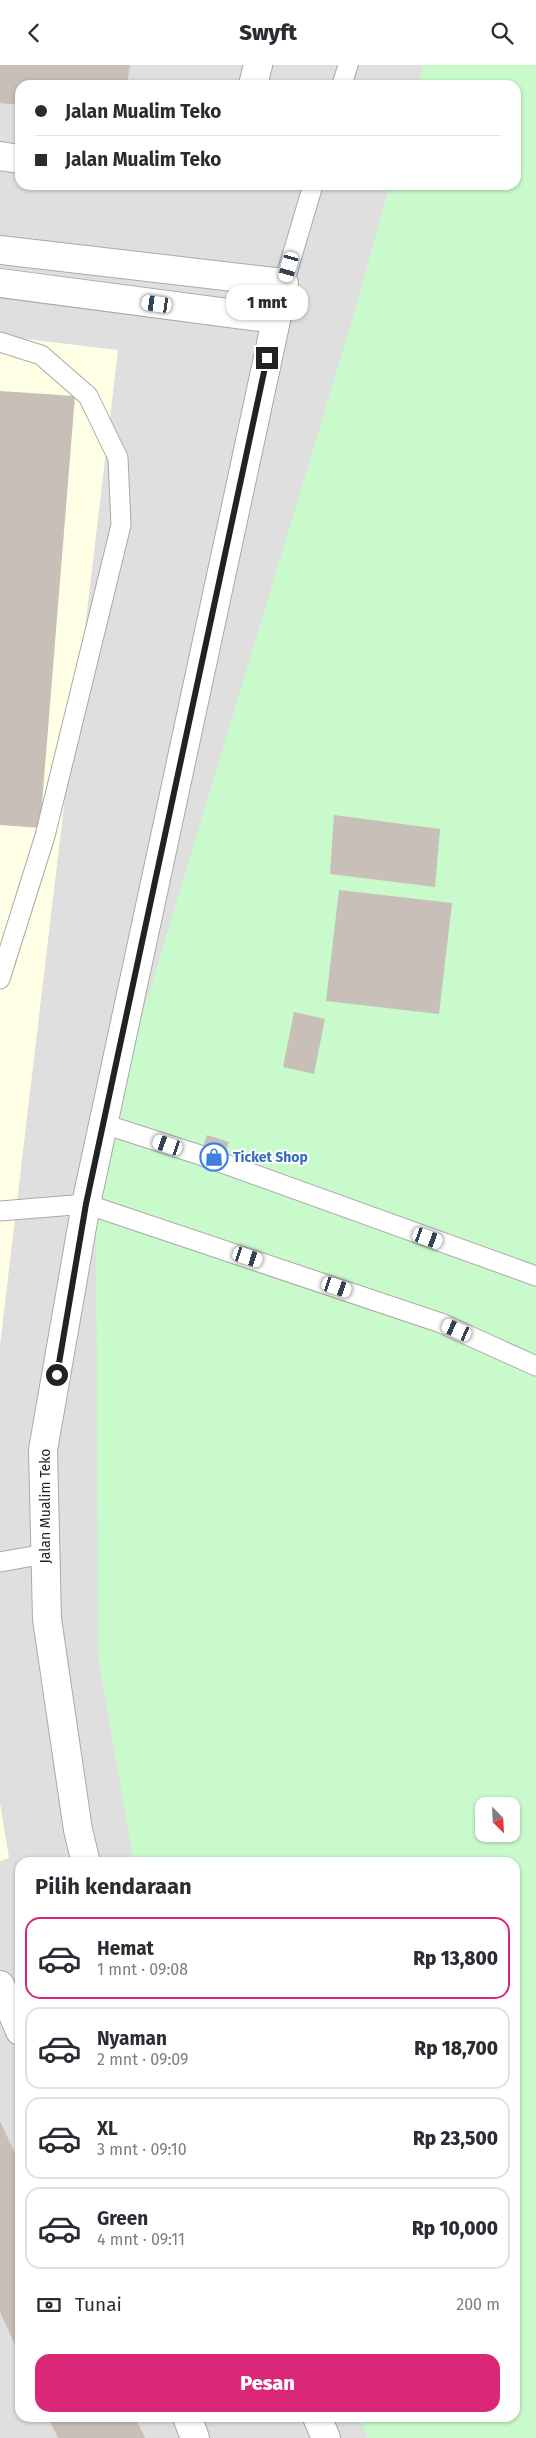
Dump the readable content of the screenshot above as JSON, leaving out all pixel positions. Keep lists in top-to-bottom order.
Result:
{
  "streets": {
    "street": ["Jalan Mualim Teko"]
  },
  "places": {
    "shop": ["Ticket Shop"]
  },
  "north": "bottom right",
  "page": {
    "header": "Swyft",
    "banner": ["Jalan Mualim Teko", "Jalan Mualim Teko"],
    "bubble": "1 mnt",
    "heading": "Pilih kendaraan",
    "list": [
      {
        "name": "Hemat",
        "note": "1 mnt · 09:08",
        "value": "Rp 13,800"
      },
      {
        "name": "Nyaman",
        "note": "2 mnt · 09:09",
        "value": "Rp 18,700"
      },
      {
        "name": "XL",
        "note": "3 mnt · 09:10",
        "value": "Rp 23,500"
      },
      {
        "name": "Green",
        "note": "4 mnt · 09:11",
        "value": "Rp 10,000"
      }
    ],
    "pay": ["Tunai", "200 m"],
    "buttons": "Pesan"
  }
}
